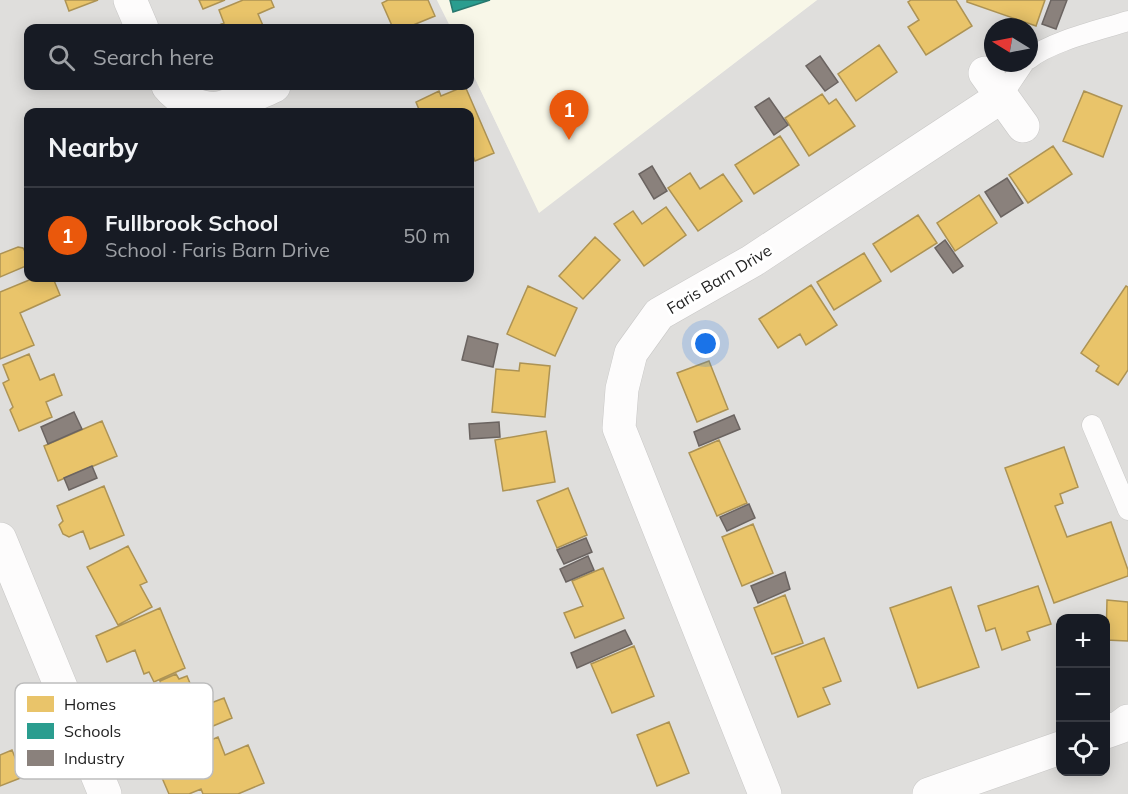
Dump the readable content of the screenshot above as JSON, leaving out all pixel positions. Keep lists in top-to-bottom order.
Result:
{
  "streets": {
    "street": ["Faris Barn Drive"]
  },
  "legend": ["Homes", "Schools", "Industry"],
  "north": "left",
  "page": {
    "search": "Search here",
    "pins": "1",
    "heading": "Nearby",
    "list": [
      {
        "mark": "1",
        "name": "Fullbrook School",
        "note": "School · Faris Barn Drive",
        "value": "50 m"
      }
    ],
    "map_buttons": ["+", "−"]
  }
}
